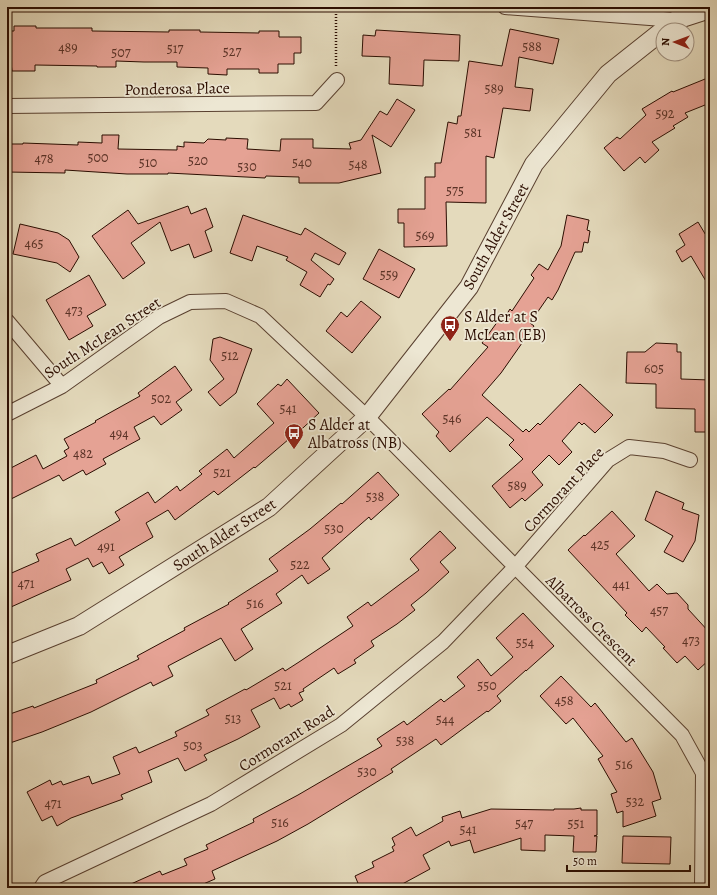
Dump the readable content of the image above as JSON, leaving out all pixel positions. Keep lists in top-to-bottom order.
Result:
{
  "streets": {
    "street": [
      "Ponderosa Place",
      "South Alder Street",
      "South McLean Street",
      "Cormorant Place",
      "Albatross Crescent",
      "Cormorant Road"
    ]
  },
  "crossings": [
    ["South Alder Street", "South McLean Street"],
    ["South Alder Street", "Albatross Crescent"],
    ["South McLean Street", "Albatross Crescent"],
    ["Cormorant Place", "Albatross Crescent"],
    ["Cormorant Place", "Cormorant Road"],
    ["Albatross Crescent", "Cormorant Road"]
  ],
  "places": {
    "bus stop": ["S Alder at S McLean (EB)", "S Alder at Albatross (NB)"]
  },
  "house_numbers": [
    "588",
    "489",
    "517",
    "527",
    "507",
    "589",
    "592",
    "581",
    "500",
    "478",
    "520",
    "510",
    "540",
    "548",
    "530",
    "575",
    "569",
    "465",
    "559",
    "473",
    "512",
    "605",
    "502",
    "541",
    "546",
    "494",
    "482",
    "521",
    "589",
    "538",
    "530",
    "425",
    "491",
    "522",
    "471",
    "441",
    "516",
    "457",
    "473",
    "554",
    "521",
    "550",
    "458",
    "513",
    "544",
    "538",
    "503",
    "516",
    "530",
    "532",
    "471",
    "516",
    "547",
    "551",
    "541"
  ],
  "scale_bar": "50 m",
  "north": "left"
}
